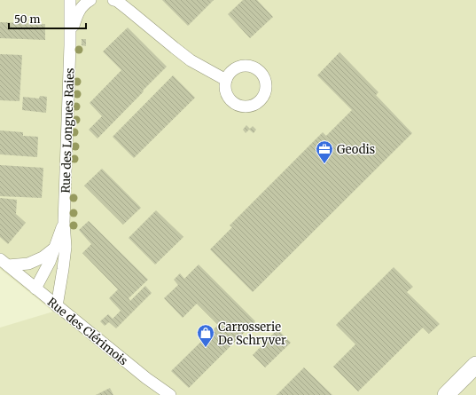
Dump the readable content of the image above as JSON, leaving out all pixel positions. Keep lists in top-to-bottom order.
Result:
{
  "streets": {
    "street": ["Rue des Longues Raies", "Rue des Clérimois"]
  },
  "crossings": [
    ["Rue des Longues Raies", "Rue des Clérimois"]
  ],
  "places": {
    "office": ["Geodis"],
    "shop": ["Carrosserie De Schryver"]
  },
  "scale_bar": "50 m"
}
